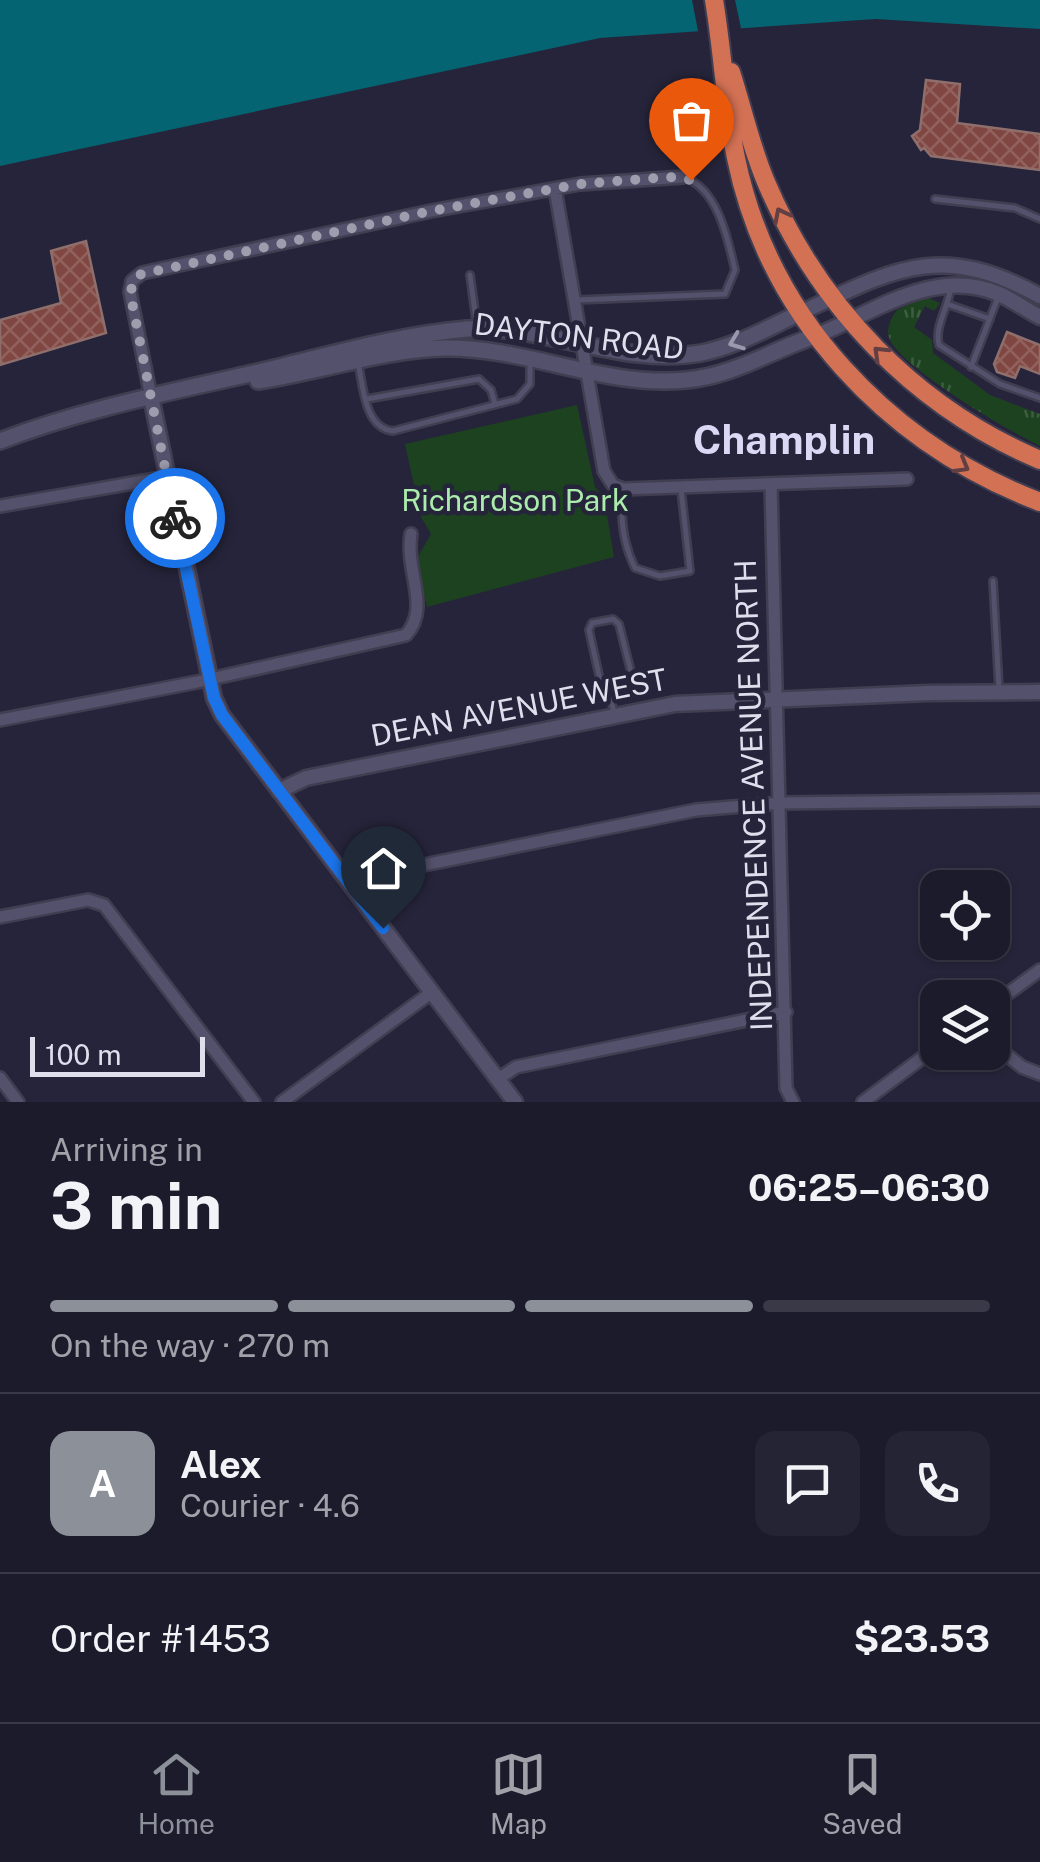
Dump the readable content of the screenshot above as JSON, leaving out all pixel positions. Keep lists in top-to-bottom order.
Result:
{
  "streets": {
    "main road": ["DAYTON ROAD"],
    "street": ["DEAN AVENUE WEST", "INDEPENDENCE AVENUE NORTH"]
  },
  "crossings": [
    ["DEAN AVENUE WEST", "INDEPENDENCE AVENUE NORTH"]
  ],
  "districts": ["Champlin"],
  "parks": ["Richardson Park"],
  "scale_bar": "100 m",
  "page": {
    "scale": "100 m",
    "heading": ["3 min", "Arriving in", "06:25–06:30"],
    "panel": [
      "Alex",
      "Courier · 4.6",
      "Order #1453",
      "$23.53"
    ],
    "bar": "On the way · 270 m",
    "round": "A",
    "tabs": ["Home", "Map", "Saved"]
  }
}
